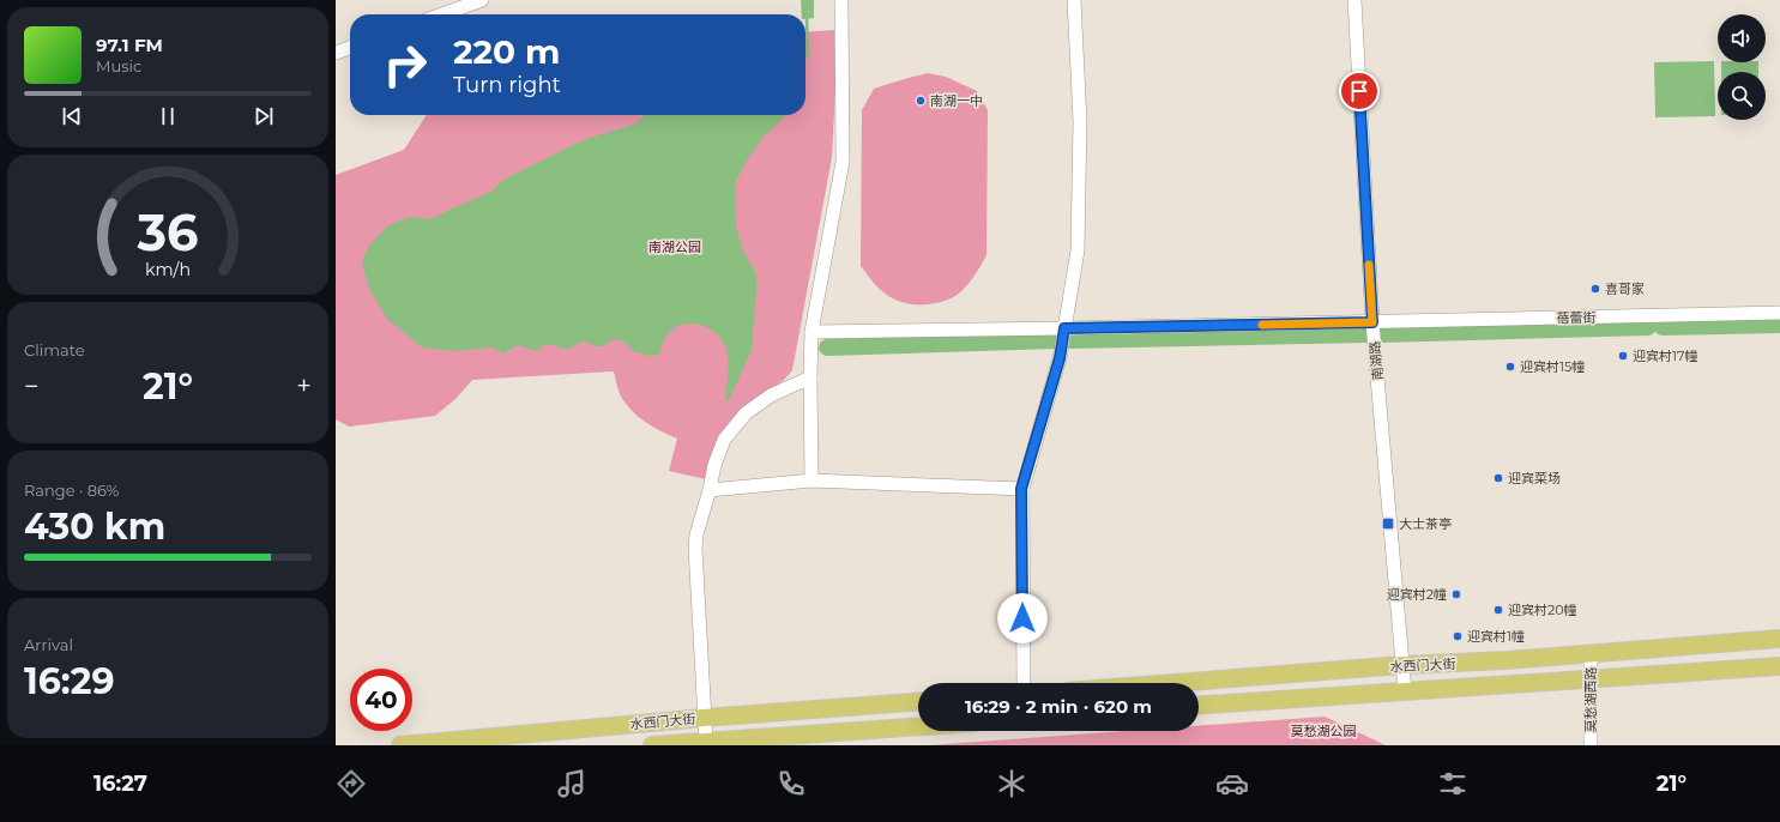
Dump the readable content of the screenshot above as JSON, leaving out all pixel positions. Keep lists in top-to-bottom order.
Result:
{
  "streets": {
    "main road": ["水西门大街"],
    "street": ["蓓蕾街", "南湖路", "莫愁湖西路"]
  },
  "crossings": [
    ["蓓蕾街", "南湖路"],
    ["南湖路", "水西门大街"],
    ["水西门大街", "莫愁湖西路"]
  ],
  "parks": ["南湖公园", "莫愁湖公园"],
  "places": {
    "other": [
      "南湖一中",
      "喜哥家",
      "迎宾村17幢",
      "迎宾村15幢",
      "迎宾菜场",
      "迎宾村2幢",
      "迎宾村20幢",
      "迎宾村1幢"
    ],
    "transit": ["大士茶亭"]
  },
  "page": {
    "turn": ["220 m", "Turn right"],
    "song": ["97.1 FM", "Music"],
    "tile": [
      "Climate",
      ["Range · 86%", "430 km"],
      ["Arrival", "16:29"]
    ],
    "heat": ["−", "21°", "+"],
    "limit": "40",
    "trip": "16:29 · 2 min · 620 m",
    "tabs": ["16:27", "21°"],
    "gauge": ["36", "km/h"]
  }
}
